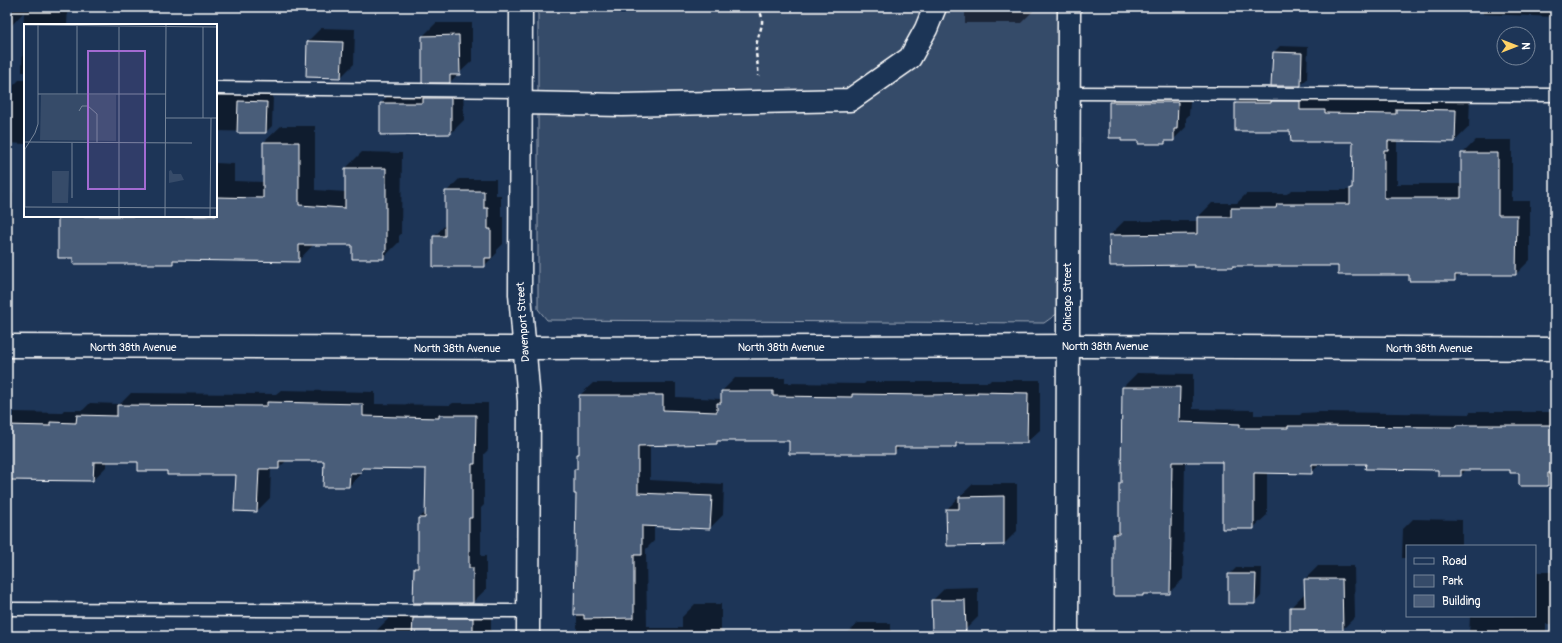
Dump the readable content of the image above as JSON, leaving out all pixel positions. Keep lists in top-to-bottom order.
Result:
{
  "streets": {
    "street": ["Chicago Street", "Davenport Street", "North 38th Avenue"]
  },
  "crossings": [
    ["Chicago Street", "North 38th Avenue"],
    ["Davenport Street", "North 38th Avenue"]
  ],
  "legend": ["Road", "Park", "Building"],
  "north": "right"
}
